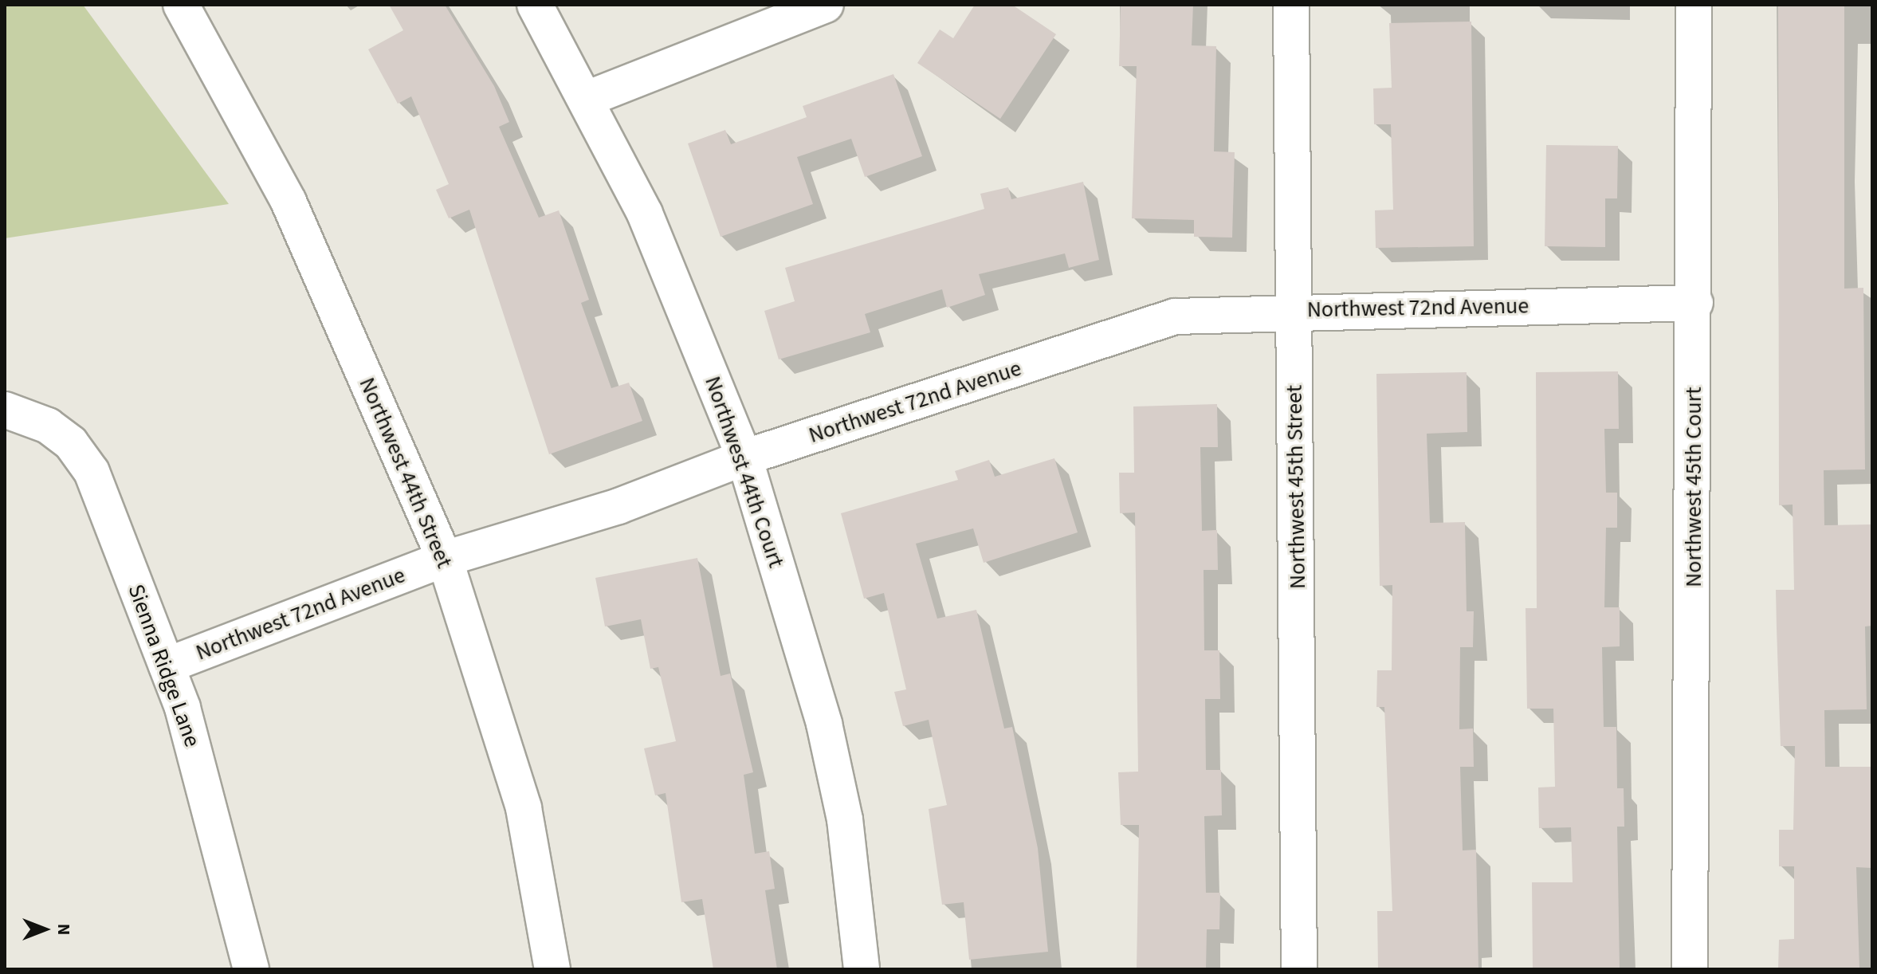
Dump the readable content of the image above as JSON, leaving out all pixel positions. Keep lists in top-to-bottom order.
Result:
{
  "streets": {
    "street": [
      "Northwest 72nd Avenue",
      "Northwest 44th Court",
      "Northwest 44th Street",
      "Northwest 45th Street",
      "Northwest 45th Court",
      "Sienna Ridge Lane"
    ]
  },
  "crossings": [
    ["Northwest 72nd Avenue", "Northwest 44th Court"],
    ["Northwest 72nd Avenue", "Northwest 44th Street"],
    ["Northwest 72nd Avenue", "Northwest 45th Street"],
    ["Northwest 72nd Avenue", "Northwest 45th Court"],
    ["Northwest 72nd Avenue", "Sienna Ridge Lane"]
  ],
  "north": "right"
}
